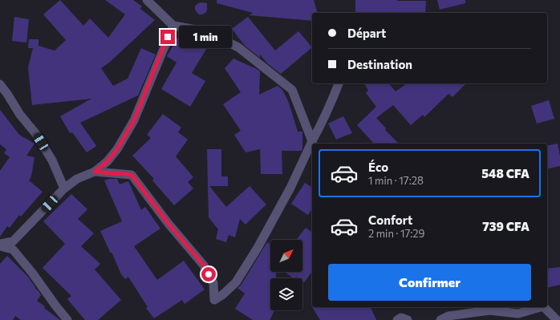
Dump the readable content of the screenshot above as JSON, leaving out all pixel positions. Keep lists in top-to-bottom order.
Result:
{
  "north": "top right",
  "page": {
    "banner": ["Départ", "Destination"],
    "bubble": "1 min",
    "list": [
      {
        "name": "Éco",
        "note": "1 min · 17:28",
        "value": "548 CFA"
      },
      {
        "name": "Confort",
        "note": "2 min · 17:29",
        "value": "739 CFA"
      }
    ],
    "buttons": "Confirmer"
  }
}
